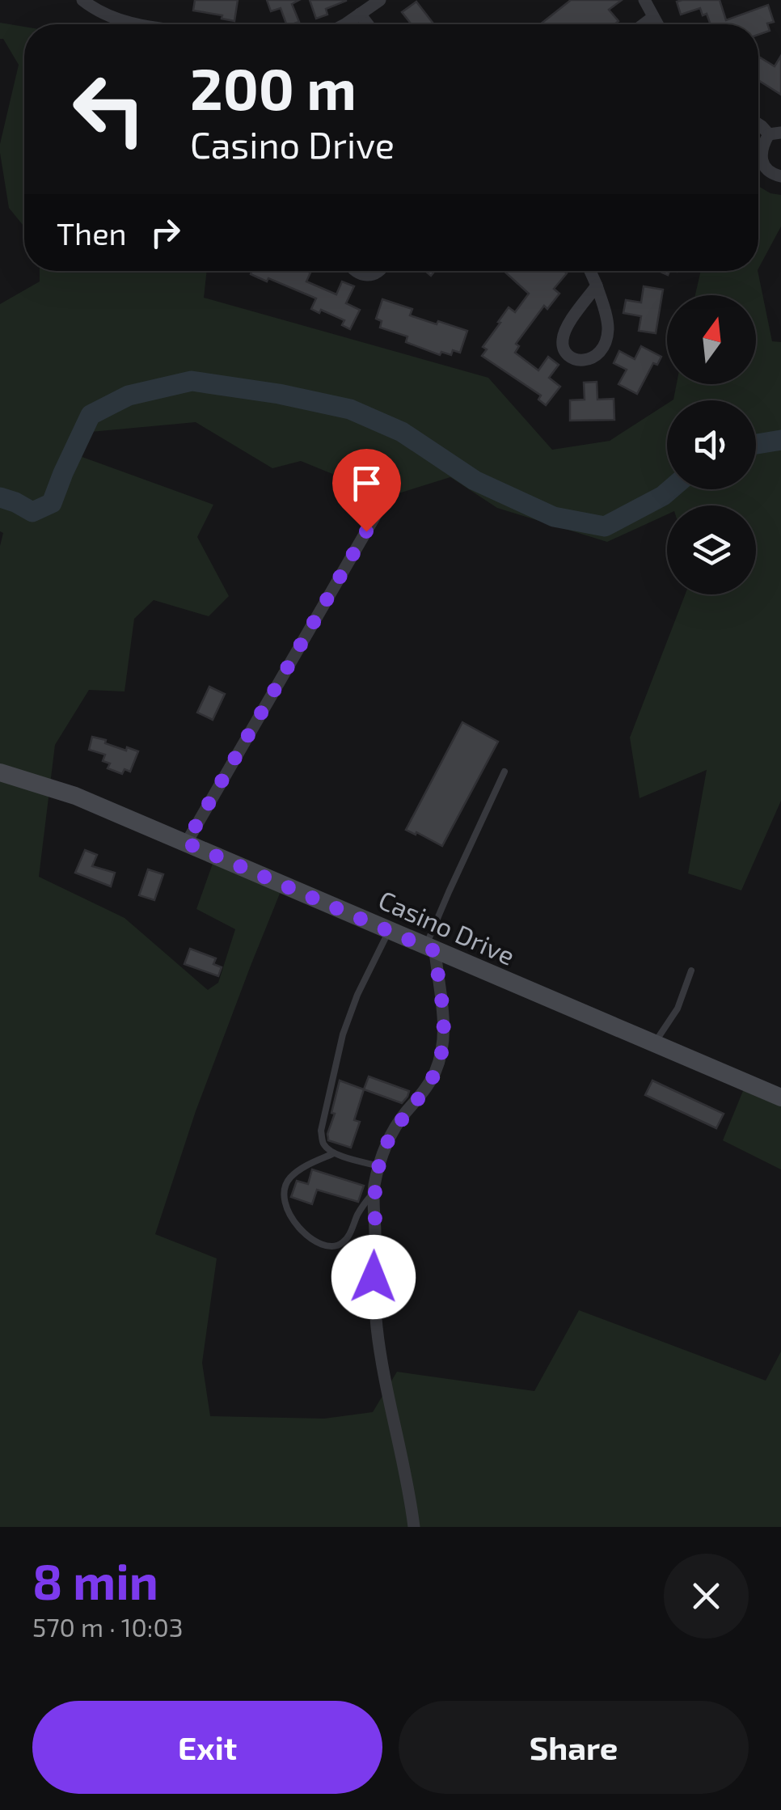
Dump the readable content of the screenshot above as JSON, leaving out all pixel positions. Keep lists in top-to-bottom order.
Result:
{
  "streets": {
    "street": ["Casino Drive"]
  },
  "north": "top",
  "page": {
    "turn": ["200 m", "Casino Drive"],
    "then": "Then",
    "heading": ["8 min", "570 m · 10:03"],
    "buttons": ["Exit", "Share"]
  }
}
